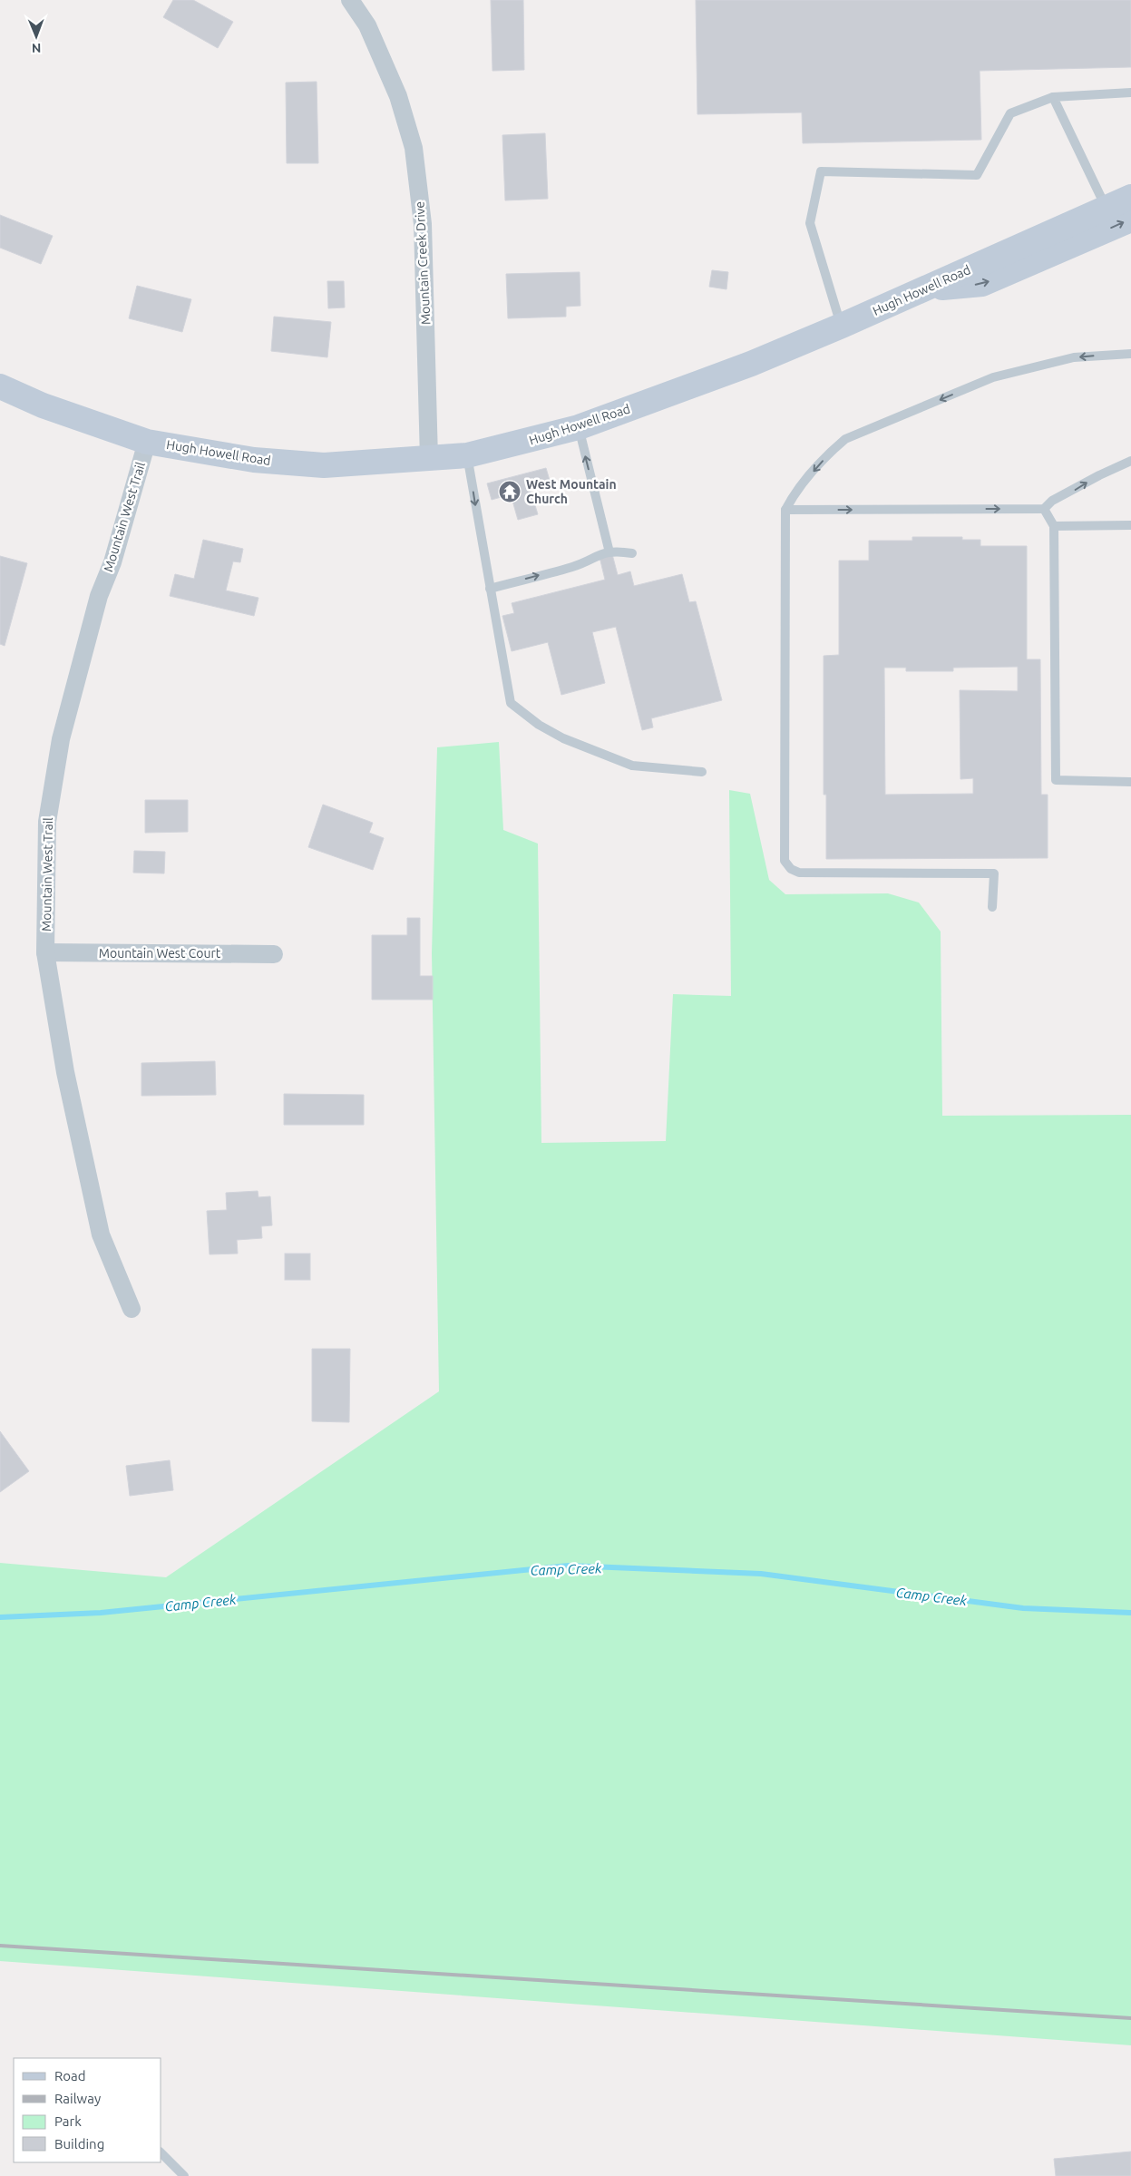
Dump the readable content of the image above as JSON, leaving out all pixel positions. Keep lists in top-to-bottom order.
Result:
{
  "streets": {
    "main road": ["Hugh Howell Road"],
    "street": ["Mountain Creek Drive", "Mountain West Trail", "Mountain West Court"]
  },
  "crossings": [
    ["Mountain Creek Drive", "Hugh Howell Road"],
    ["Hugh Howell Road", "Mountain West Trail"],
    ["Mountain West Trail", "Mountain West Court"]
  ],
  "water": ["Camp Creek"],
  "places": {
    "temple": ["West Mountain Church"]
  },
  "legend": [
    "Road",
    "Railway",
    "Park",
    "Building"
  ],
  "north": "bottom"
}
